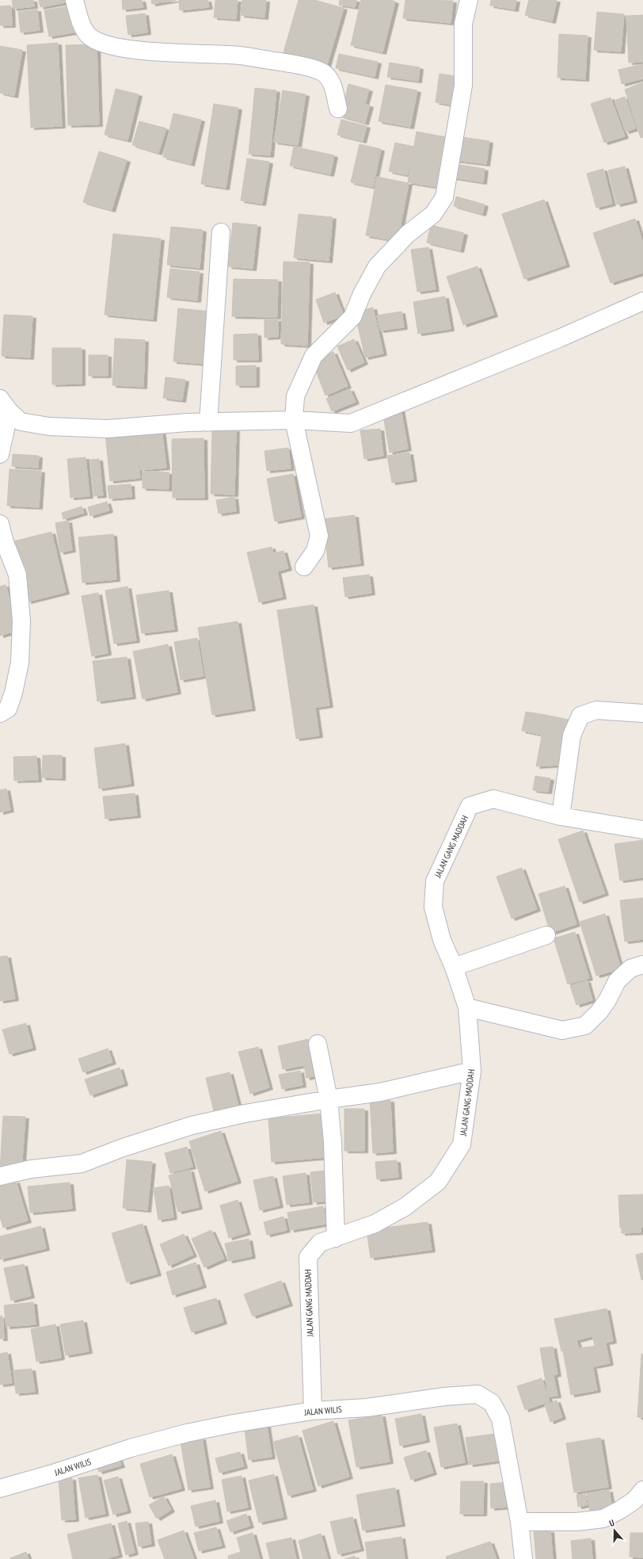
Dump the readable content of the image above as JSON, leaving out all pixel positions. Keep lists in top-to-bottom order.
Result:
{
  "streets": {
    "street": ["JALAN GANG MADDAH", "JALAN WILIS"]
  },
  "crossings": [
    ["JALAN GANG MADDAH", "JALAN WILIS"]
  ],
  "north": "top"
}
